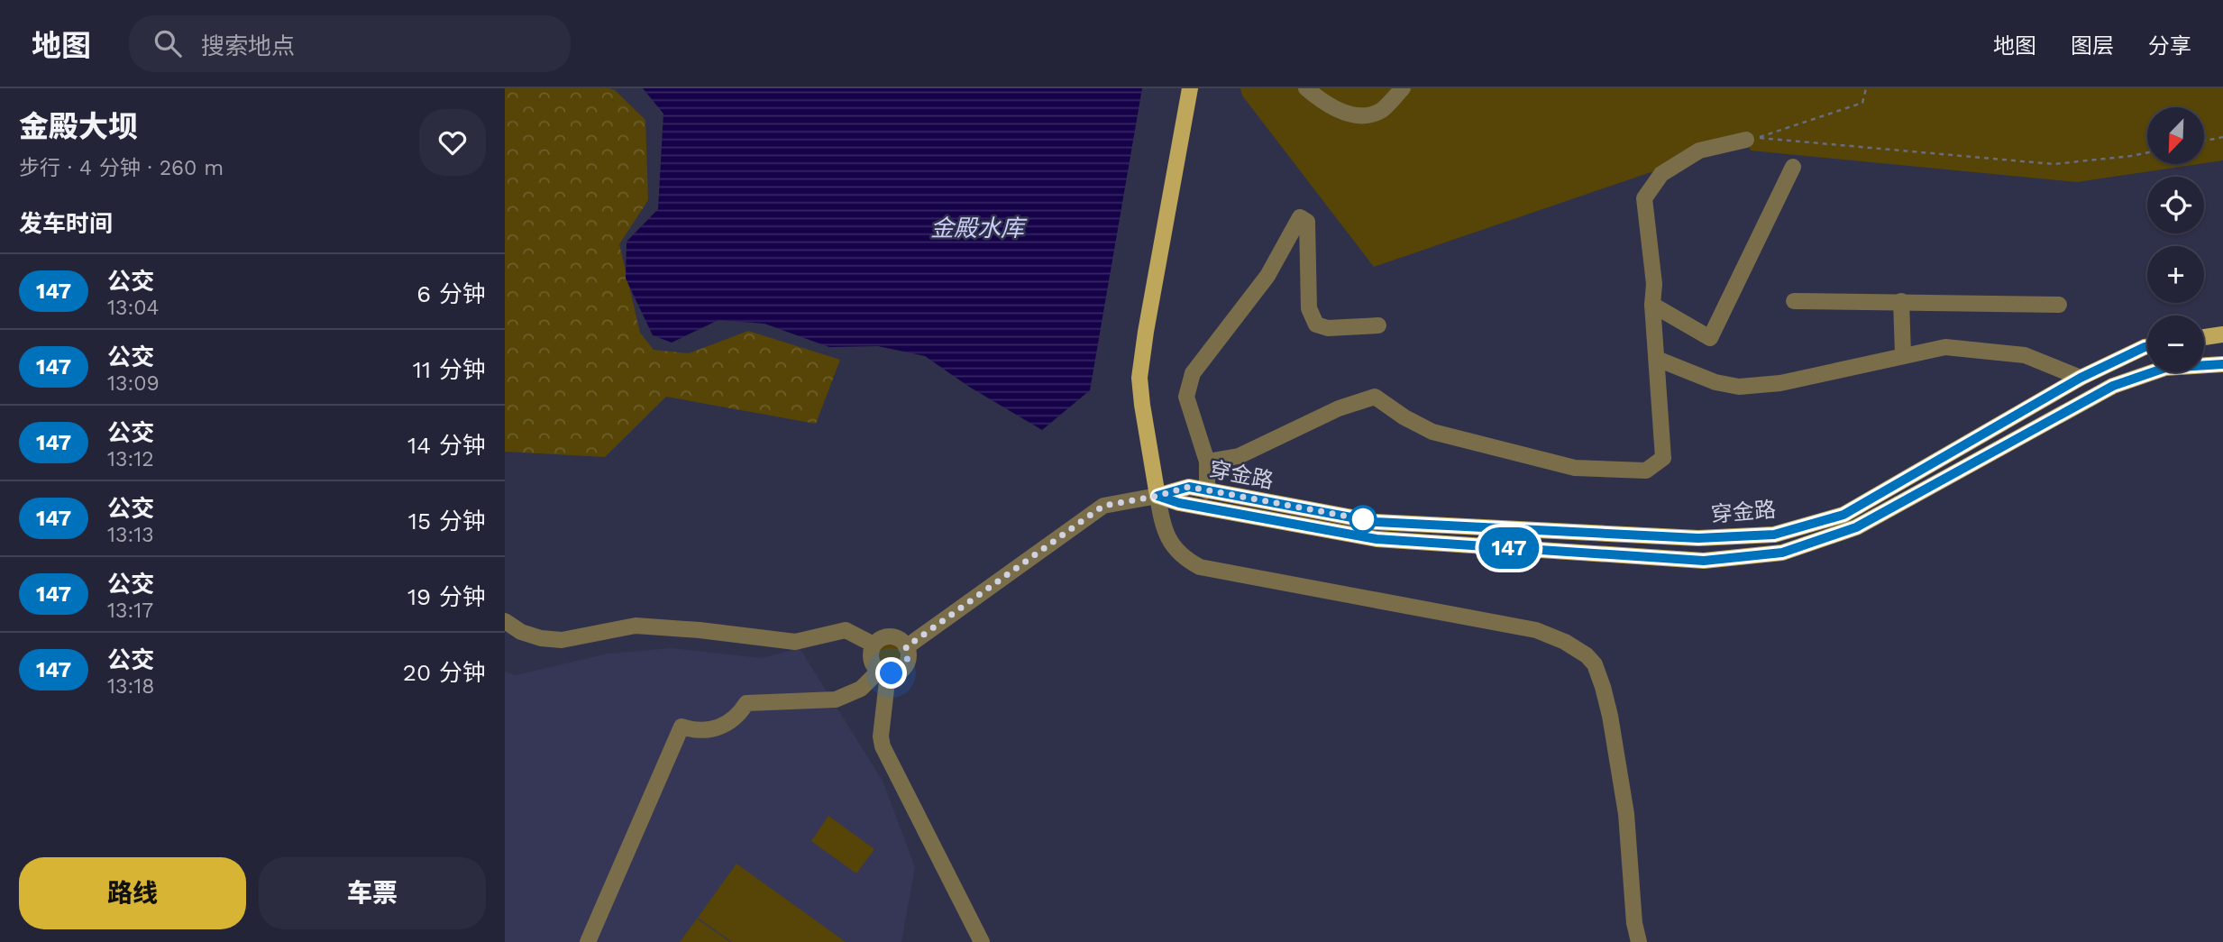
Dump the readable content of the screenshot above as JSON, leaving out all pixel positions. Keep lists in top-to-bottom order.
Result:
{
  "streets": {
    "main road": ["穿金路"]
  },
  "water": ["金殿水库"],
  "lines": ["bus line 147"],
  "north": "bottom left",
  "page": {
    "header": "地图",
    "search": "搜索地点",
    "nav": ["地图", "图层", "分享"],
    "heading": [
      ["金殿大坝", "步行 · 4 分钟 · 260 m"],
      "发车时间"
    ],
    "on_map": "147",
    "map_buttons": ["+", "−"],
    "list": [
      {
        "mark": "147",
        "name": "公交",
        "note": "13:04",
        "value": "6 分钟"
      },
      {
        "mark": "147",
        "name": "公交",
        "note": "13:09",
        "value": "11 分钟"
      },
      {
        "mark": "147",
        "name": "公交",
        "note": "13:12",
        "value": "14 分钟"
      },
      {
        "mark": "147",
        "name": "公交",
        "note": "13:13",
        "value": "15 分钟"
      },
      {
        "mark": "147",
        "name": "公交",
        "note": "13:17",
        "value": "19 分钟"
      },
      {
        "mark": "147",
        "name": "公交",
        "note": "13:18",
        "value": "20 分钟"
      }
    ],
    "buttons": ["路线", "车票"]
  }
}
